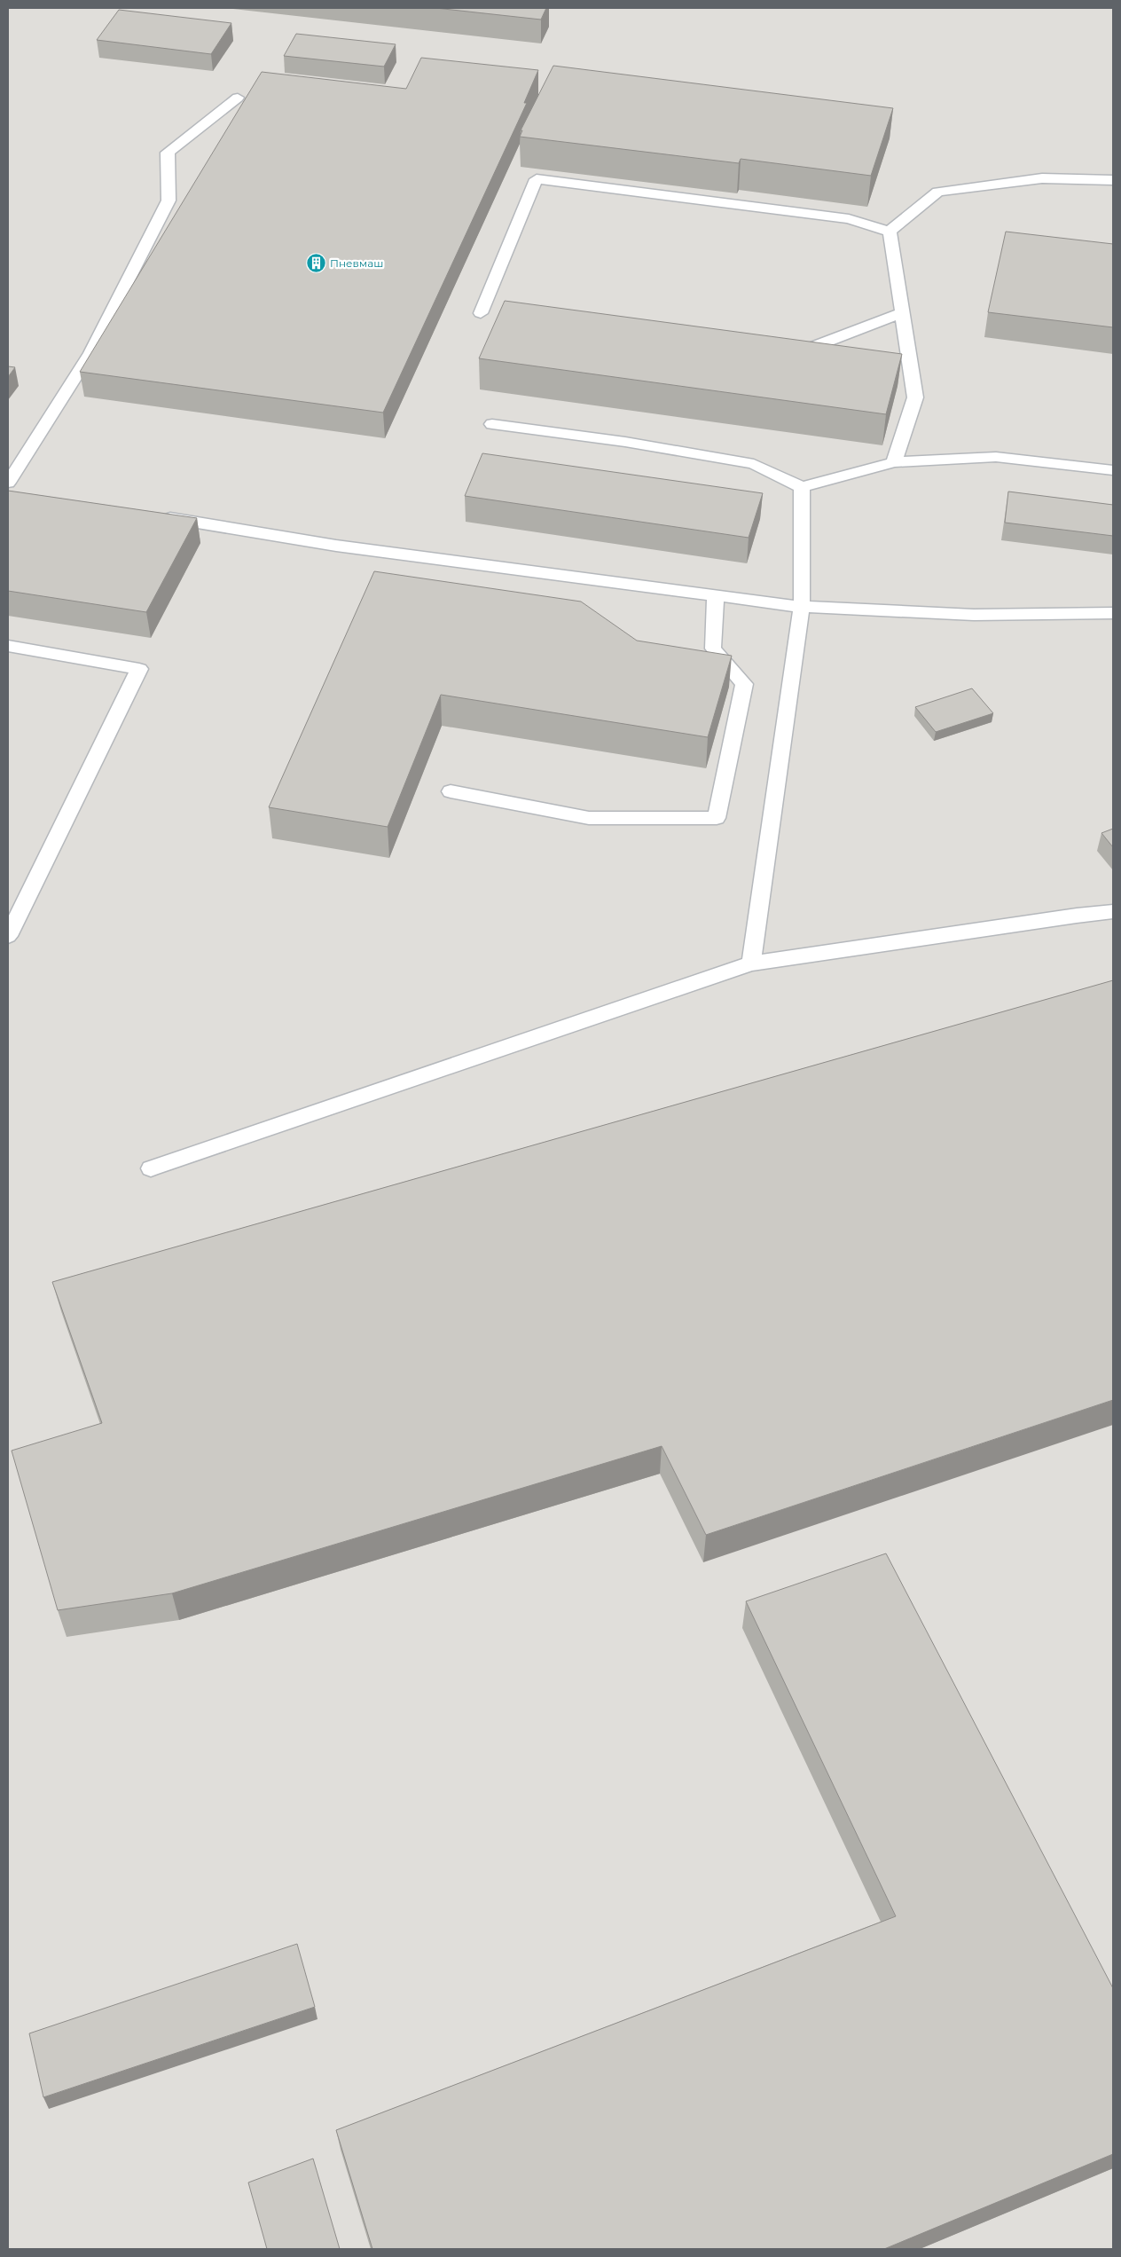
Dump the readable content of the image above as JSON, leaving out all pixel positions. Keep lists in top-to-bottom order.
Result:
{
  "places": {
    "building": ["Пневмаш"]
  }
}
